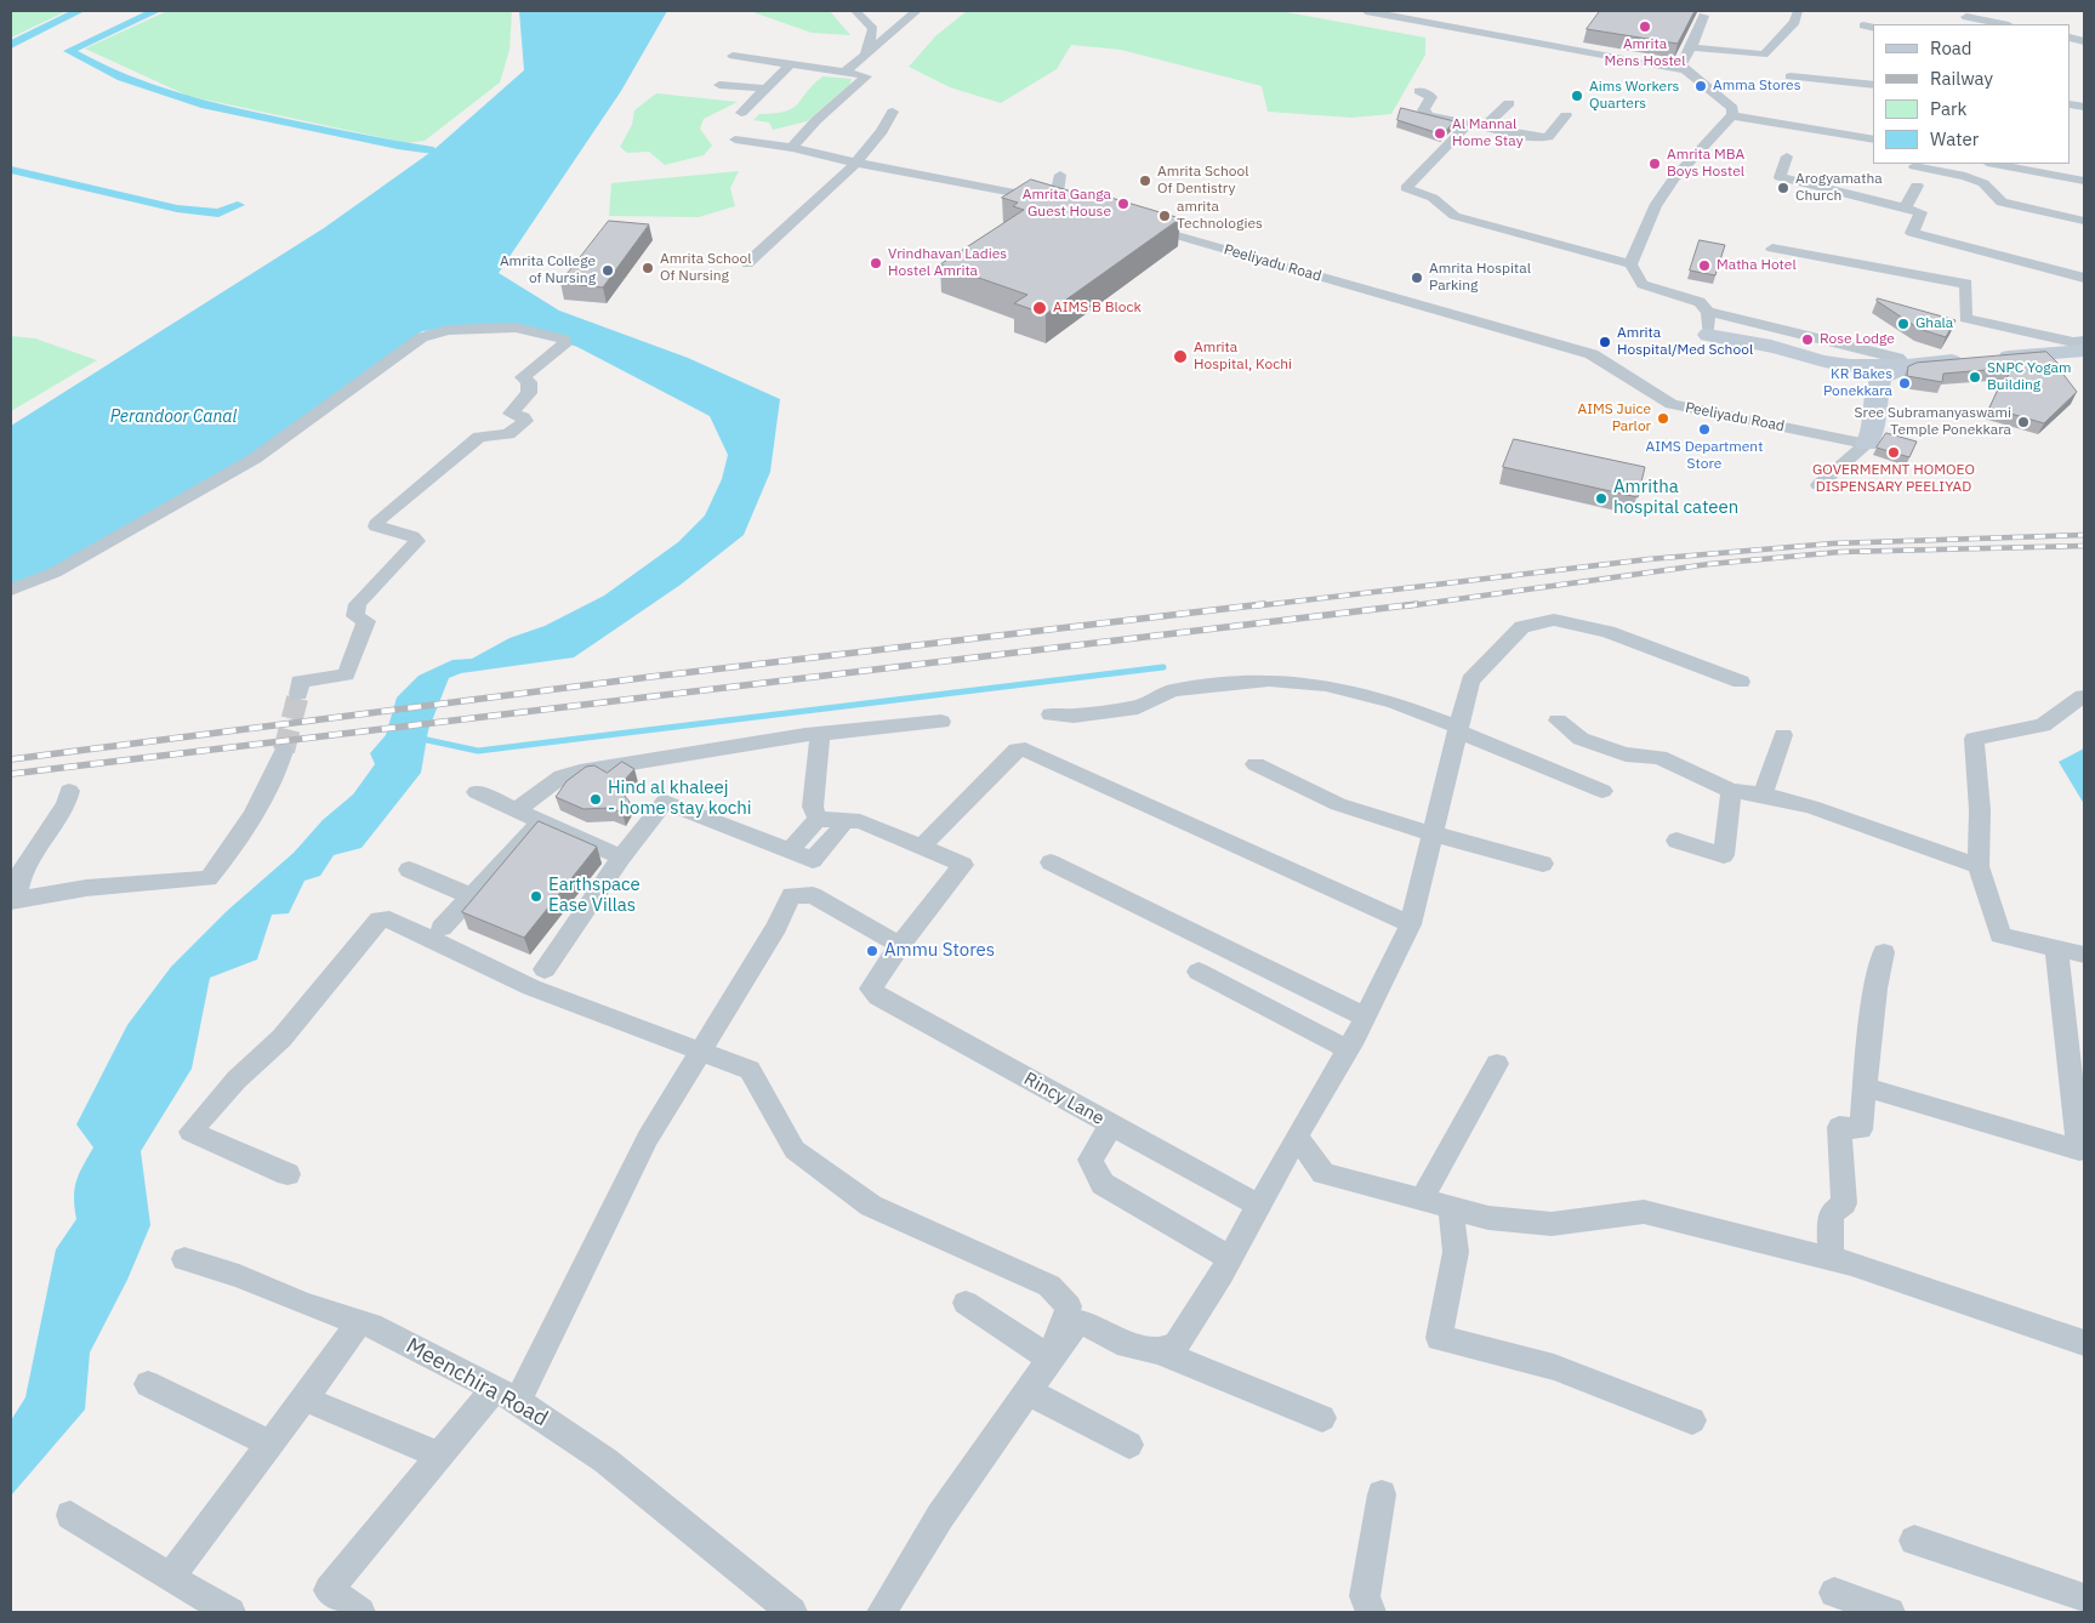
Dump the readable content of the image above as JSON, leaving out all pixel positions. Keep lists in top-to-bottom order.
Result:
{
  "streets": {
    "street": ["Peeliyadu Road", "Rincy Lane", "Meenchira Road"]
  },
  "water": ["Perandoor Canal"],
  "places": [
    "Amrita Mens Hostel",
    "Amma Stores",
    "Aims Workers Quarters",
    "Al Mannal Home Stay",
    "Amrita MBA Boys Hostel",
    "Amrita School Of Dentistry",
    "Arogyamatha Church",
    "Amrita Ganga Guest House",
    "amrita Technologies",
    "Vrindhavan Ladies Hostel Amrita",
    "Matha Hotel",
    "Amrita School Of Nursing",
    "Amrita College of Nursing",
    "Amrita Hospital Parking",
    "AIMS B Block",
    "Ghala",
    "Rose Lodge",
    "Amrita Hospital/Med School",
    "Amrita Hospital, Kochi",
    "SNPC Yogam Building",
    "KR Bakes Ponekkara",
    "AIMS Juice Parlor",
    "Sree Subramanyaswami Temple Ponekkara",
    "AIMS Department Store",
    "GOVERMEMNT HOMOEO DISPENSARY PEELIYAD",
    "Amritha hospital cateen",
    "Hind al khaleej - home stay kochi",
    "Earthspace Ease Villas",
    "Ammu Stores"
  ],
  "legend": [
    "Road",
    "Railway",
    "Park",
    "Water"
  ]
}
